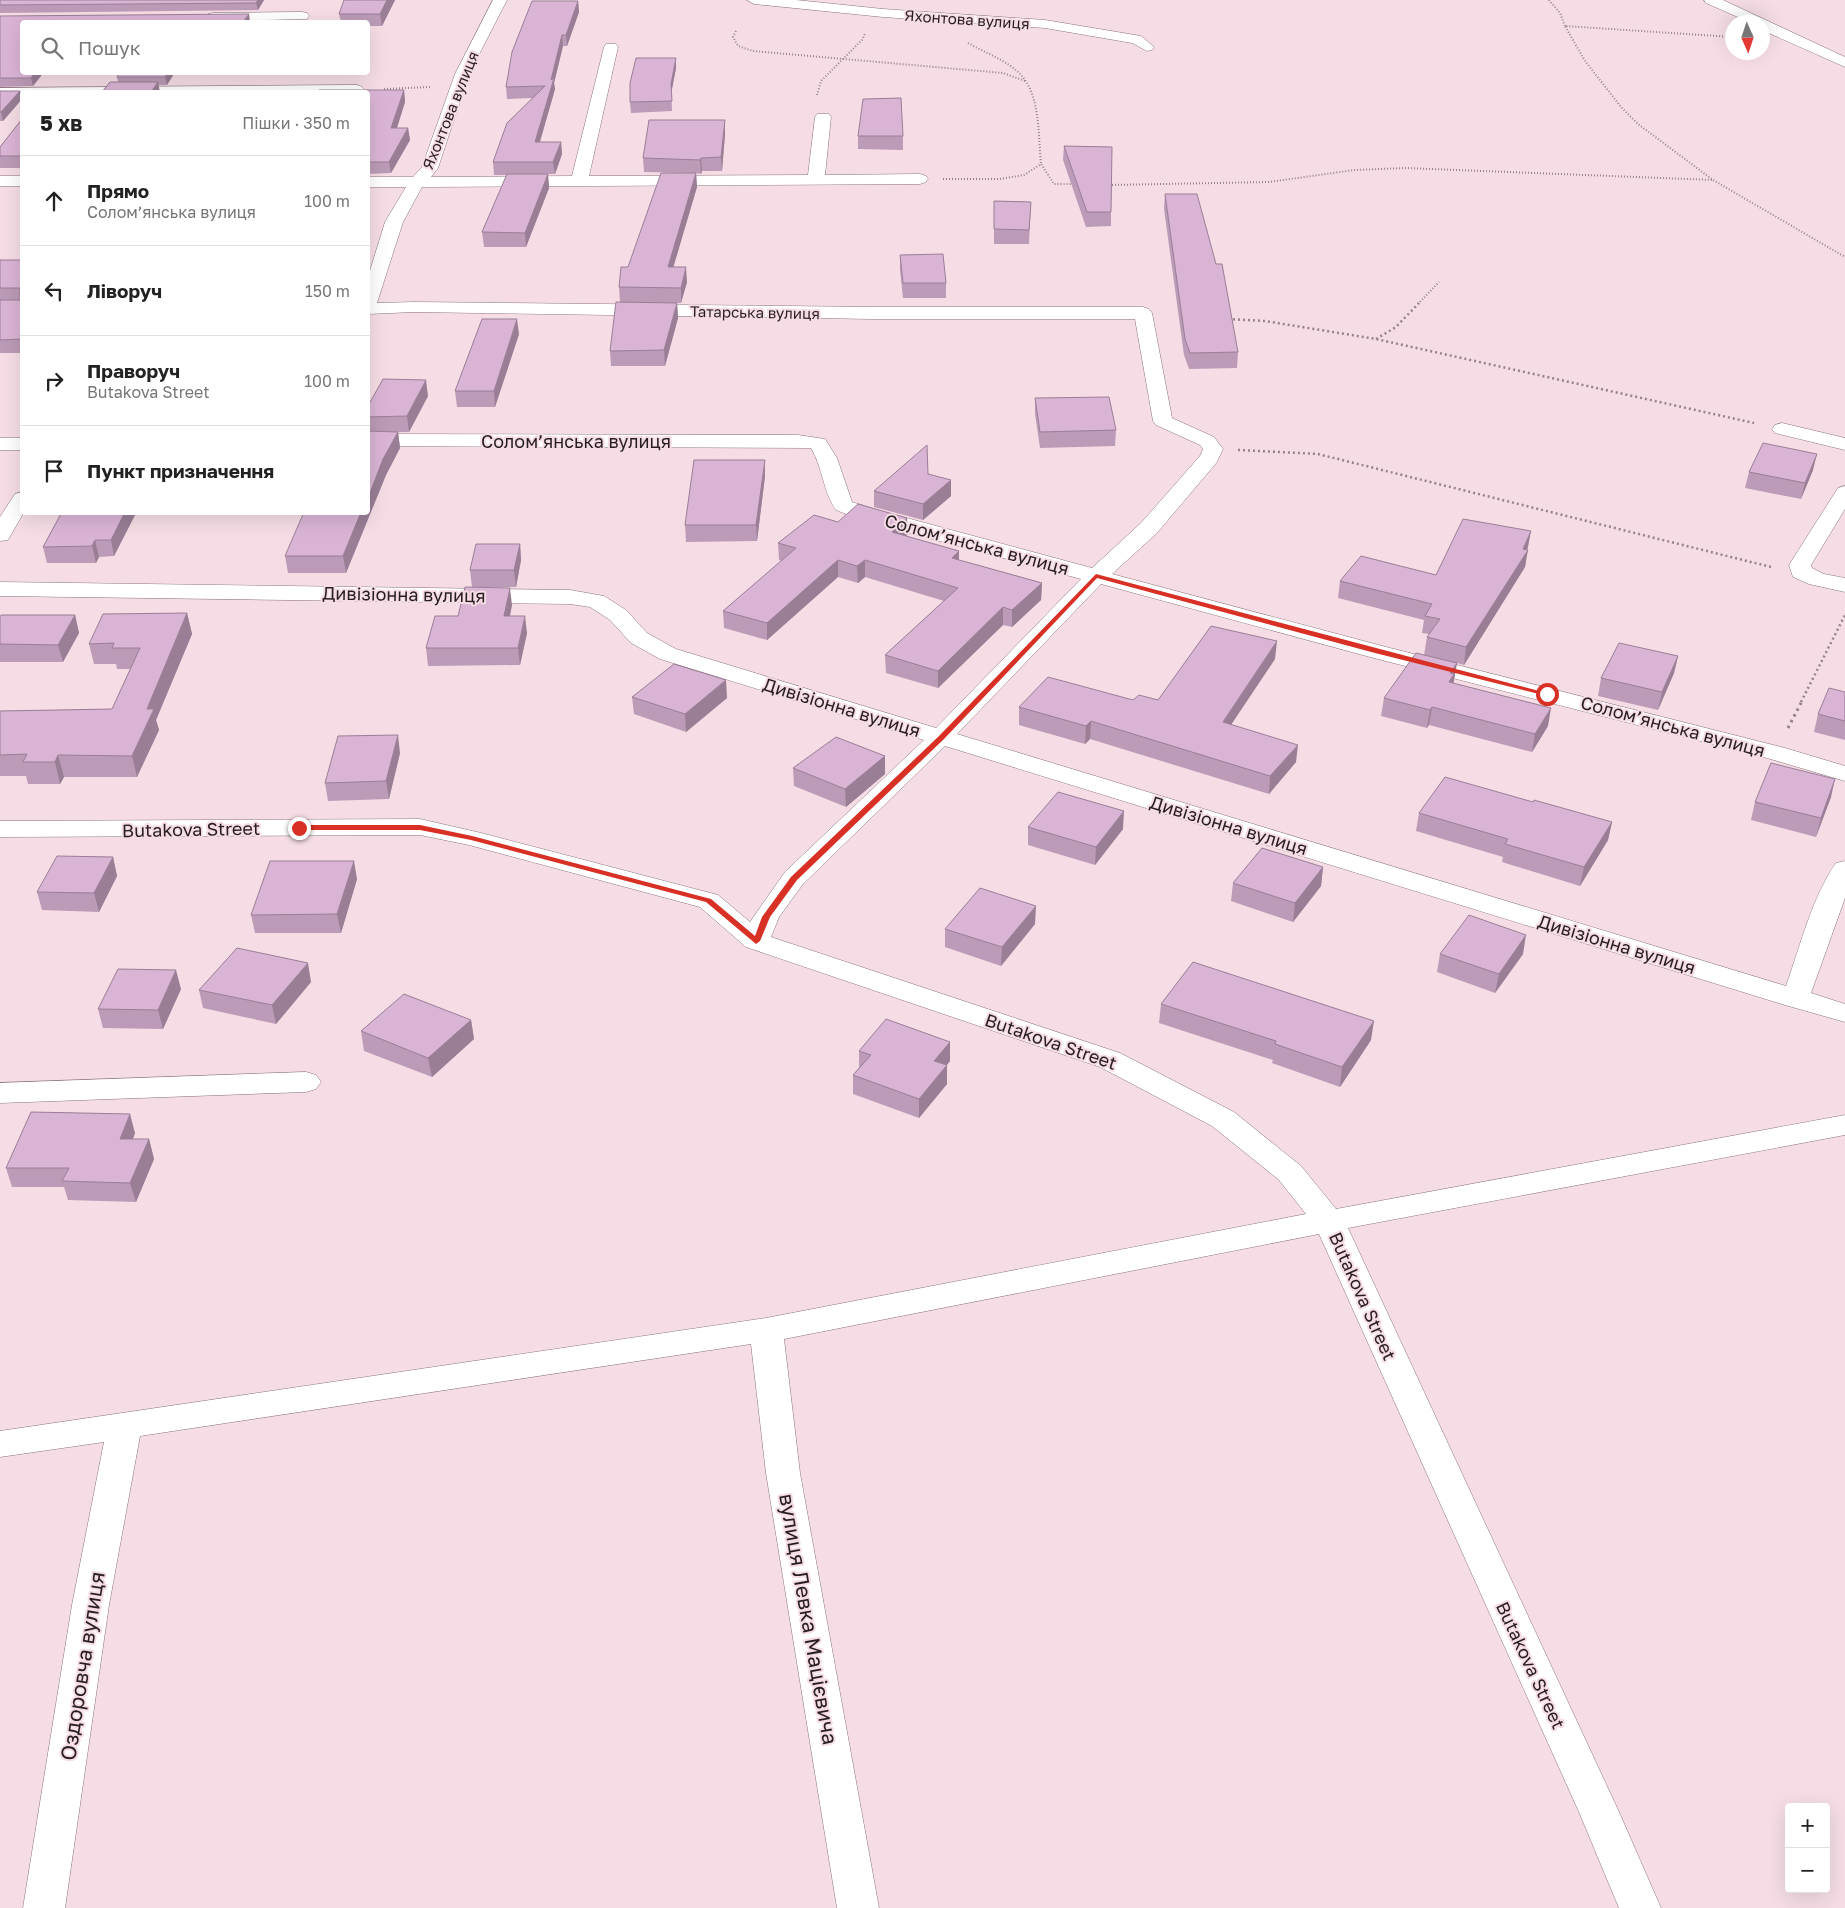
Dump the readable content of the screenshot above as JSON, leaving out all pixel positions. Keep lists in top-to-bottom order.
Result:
{
  "streets": {
    "street": [
      "Яхонтова вулиця",
      "Татарська вулиця",
      "Соломʼянська вулиця",
      "Дивізіонна вулиця",
      "Butakova Street",
      "вулиця Левка Мацієвича",
      "Оздоровча вулиця"
    ]
  },
  "north": "bottom",
  "page": {
    "search": "Пошук",
    "heading": ["5 хв", "Пішки · 350 m"],
    "list": [
      ["Прямо", "Соломʼянська вулиця", "100 m"],
      ["Ліворуч", "150 m"],
      ["Праворуч", "Butakova Street", "100 m"],
      "Пункт призначення"
    ],
    "map_buttons": ["+", "−"]
  }
}
